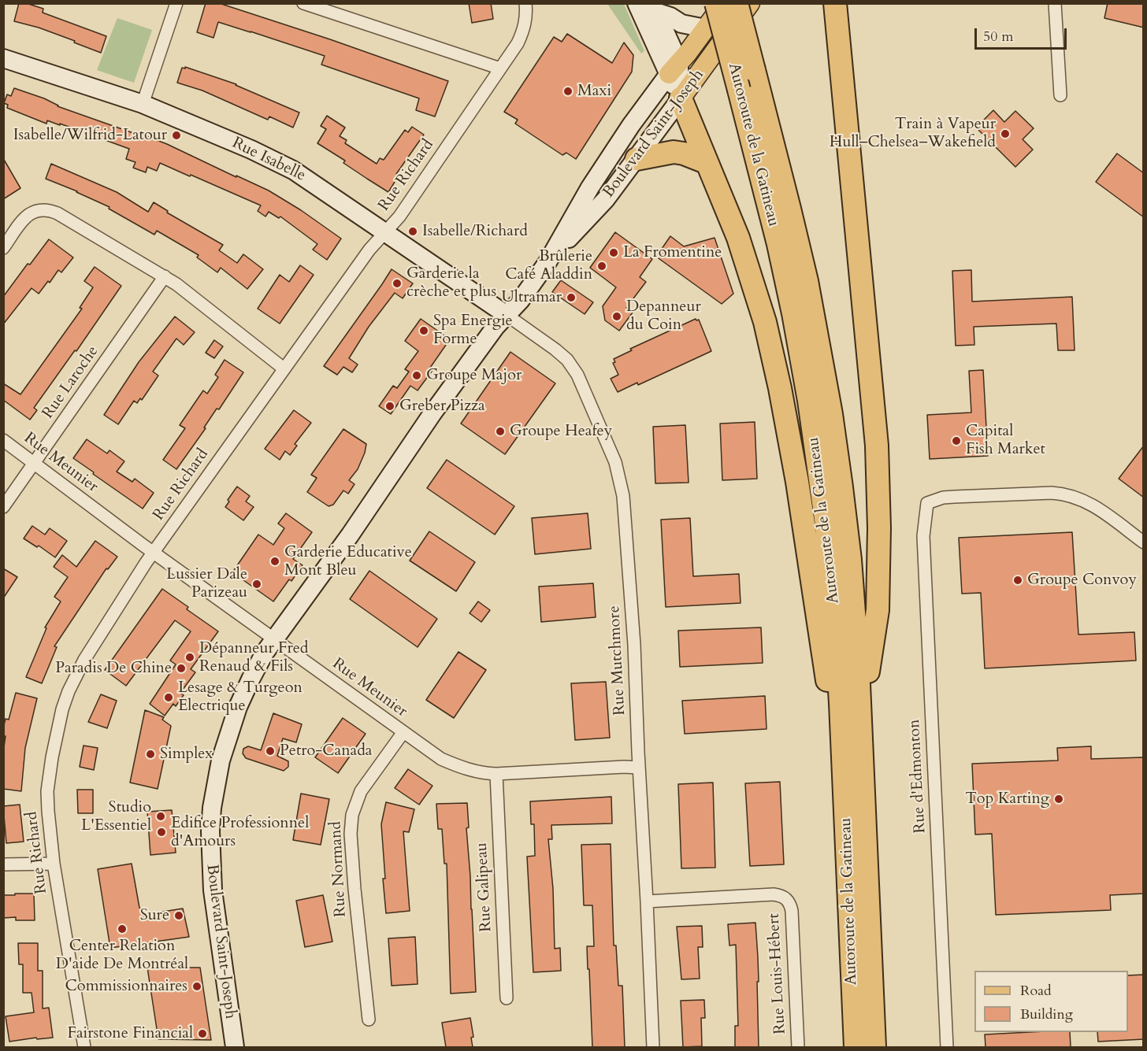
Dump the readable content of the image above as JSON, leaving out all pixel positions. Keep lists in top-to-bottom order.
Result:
{
  "streets": {
    "highway": ["Autoroute de la Gatineau"],
    "main road": ["Boulevard Saint-Joseph", "Rue Isabelle"],
    "street": [
      "Rue Richard",
      "Rue Laroche",
      "Rue Meunier",
      "Rue Mutchmore",
      "Rue d'Edmonton",
      "Rue Normand",
      "Rue Galipeau",
      "Rue Louis-Hébert"
    ]
  },
  "crossings": [
    ["Boulevard Saint-Joseph", "Rue Isabelle"],
    ["Boulevard Saint-Joseph", "Rue Meunier"],
    ["Boulevard Saint-Joseph", "Rue Mutchmore"],
    ["Rue Isabelle", "Rue Richard"],
    ["Rue Isabelle", "Rue Mutchmore"],
    ["Rue Richard", "Rue Meunier"],
    ["Rue Laroche", "Rue Meunier"],
    ["Rue Meunier", "Rue Mutchmore"],
    ["Rue Meunier", "Rue Normand"],
    ["Rue Meunier", "Rue Galipeau"],
    ["Rue Mutchmore", "Rue Louis-Hébert"]
  ],
  "places": [
    "Maxi",
    "Train à Vapeur Hull–Chelsea–Wakefield",
    "Isabelle/Wilfrid-Latour",
    "Isabelle/Richard",
    "La Fromentine",
    "Brûlerie Café Aladdin",
    "Garderie la crèche et plus",
    "Ultramar",
    "Depanneur du Coin",
    "Spa Energie Forme",
    "Groupe Major",
    "Greber Pizza",
    "Groupe Heafey",
    "Capital Fish Market",
    "Garderie Educative Mont Bleu",
    "Groupe Convoy",
    "Lussier Dale Parizeau",
    "Dépanneur Fred Renaud & Fils",
    "Paradis De Chine",
    "Lesage & Turgeon Electrique",
    "Petro-Canada",
    "Simplex",
    "Top Karting",
    "Studio L'Essentiel",
    "Edifice Professionnel d'Amours",
    "Sure",
    "Center Relation D'aide De Montréal",
    "Commissionnaires",
    "Fairstone Financial"
  ],
  "legend": ["Road", "Building"],
  "scale_bar": "50 m"
}
